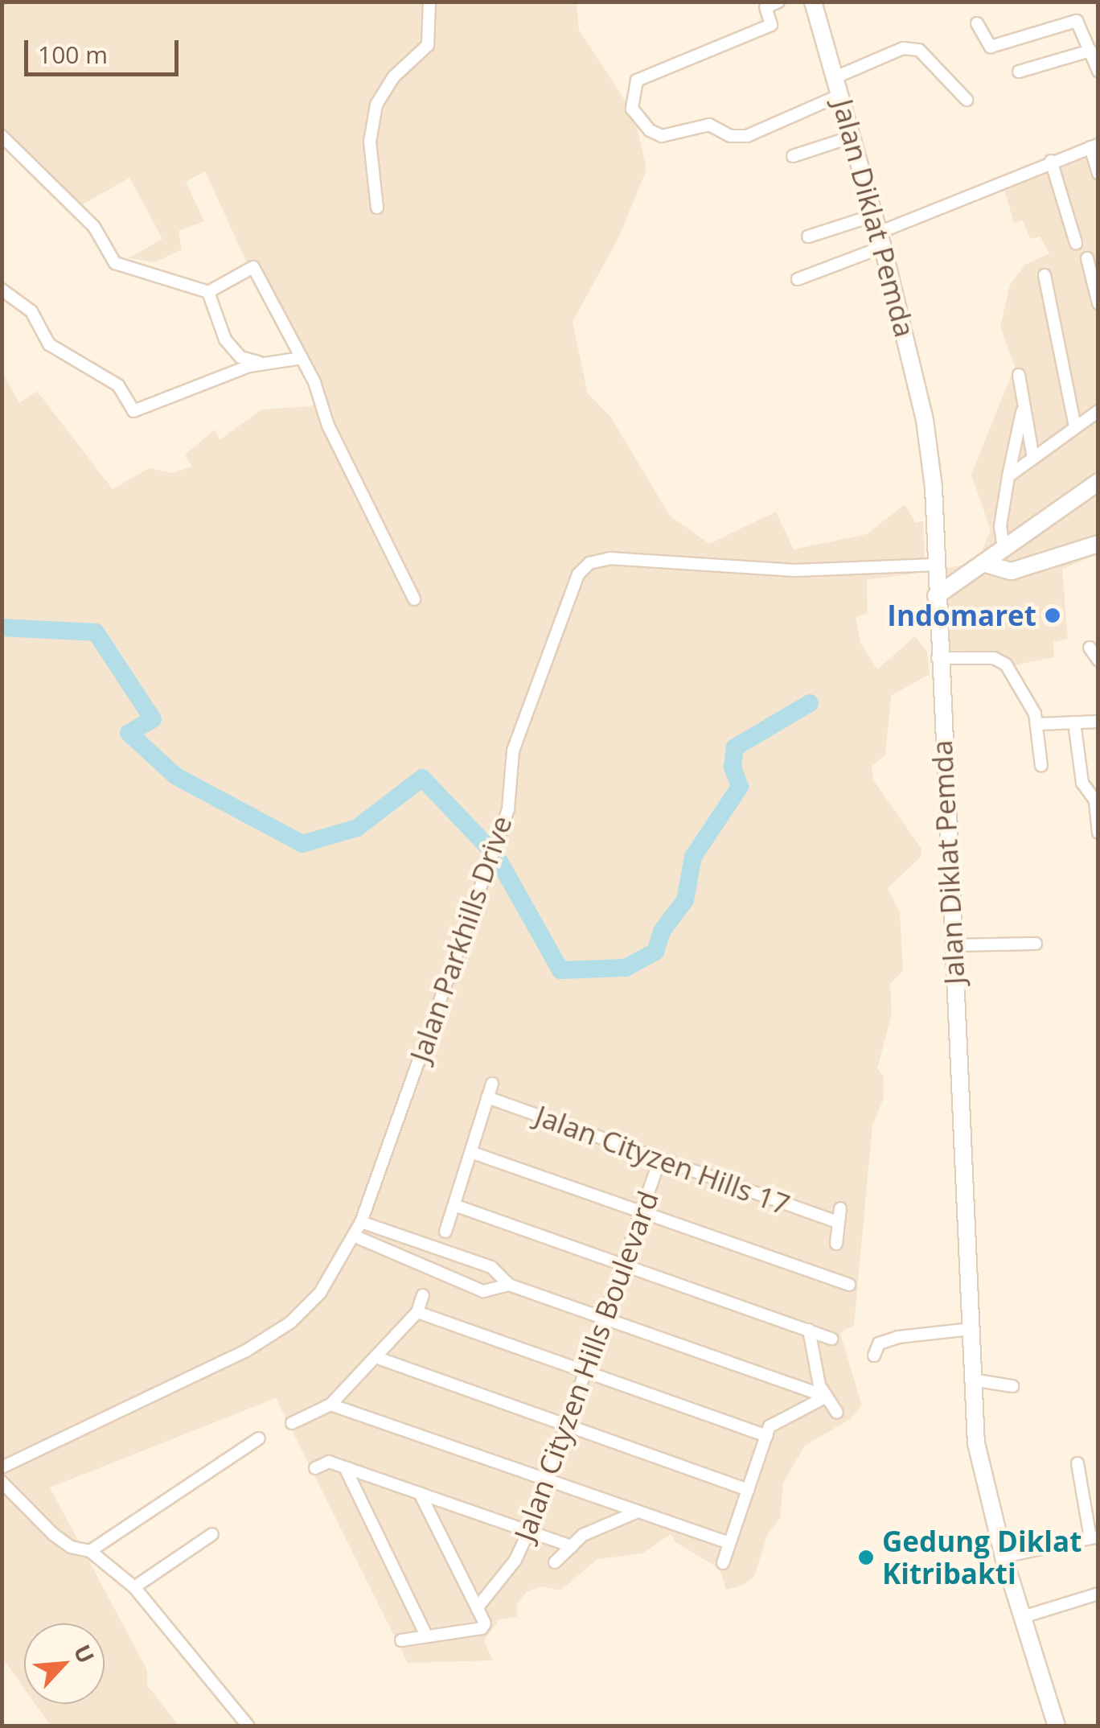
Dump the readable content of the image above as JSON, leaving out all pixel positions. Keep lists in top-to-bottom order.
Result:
{
  "streets": {
    "street": [
      "Jalan Diklat Pemda",
      "Jalan Parkhills Drive",
      "Jalan Cityzen Hills 17",
      "Jalan Cityzen Hills Boulevard"
    ]
  },
  "crossings": [
    ["Jalan Diklat Pemda", "Jalan Parkhills Drive"],
    ["Jalan Cityzen Hills 17", "Jalan Cityzen Hills Boulevard"]
  ],
  "places": ["Indomaret", "Gedung Diklat Kitribakti"],
  "scale_bar": "100 m",
  "north": "top right"
}
